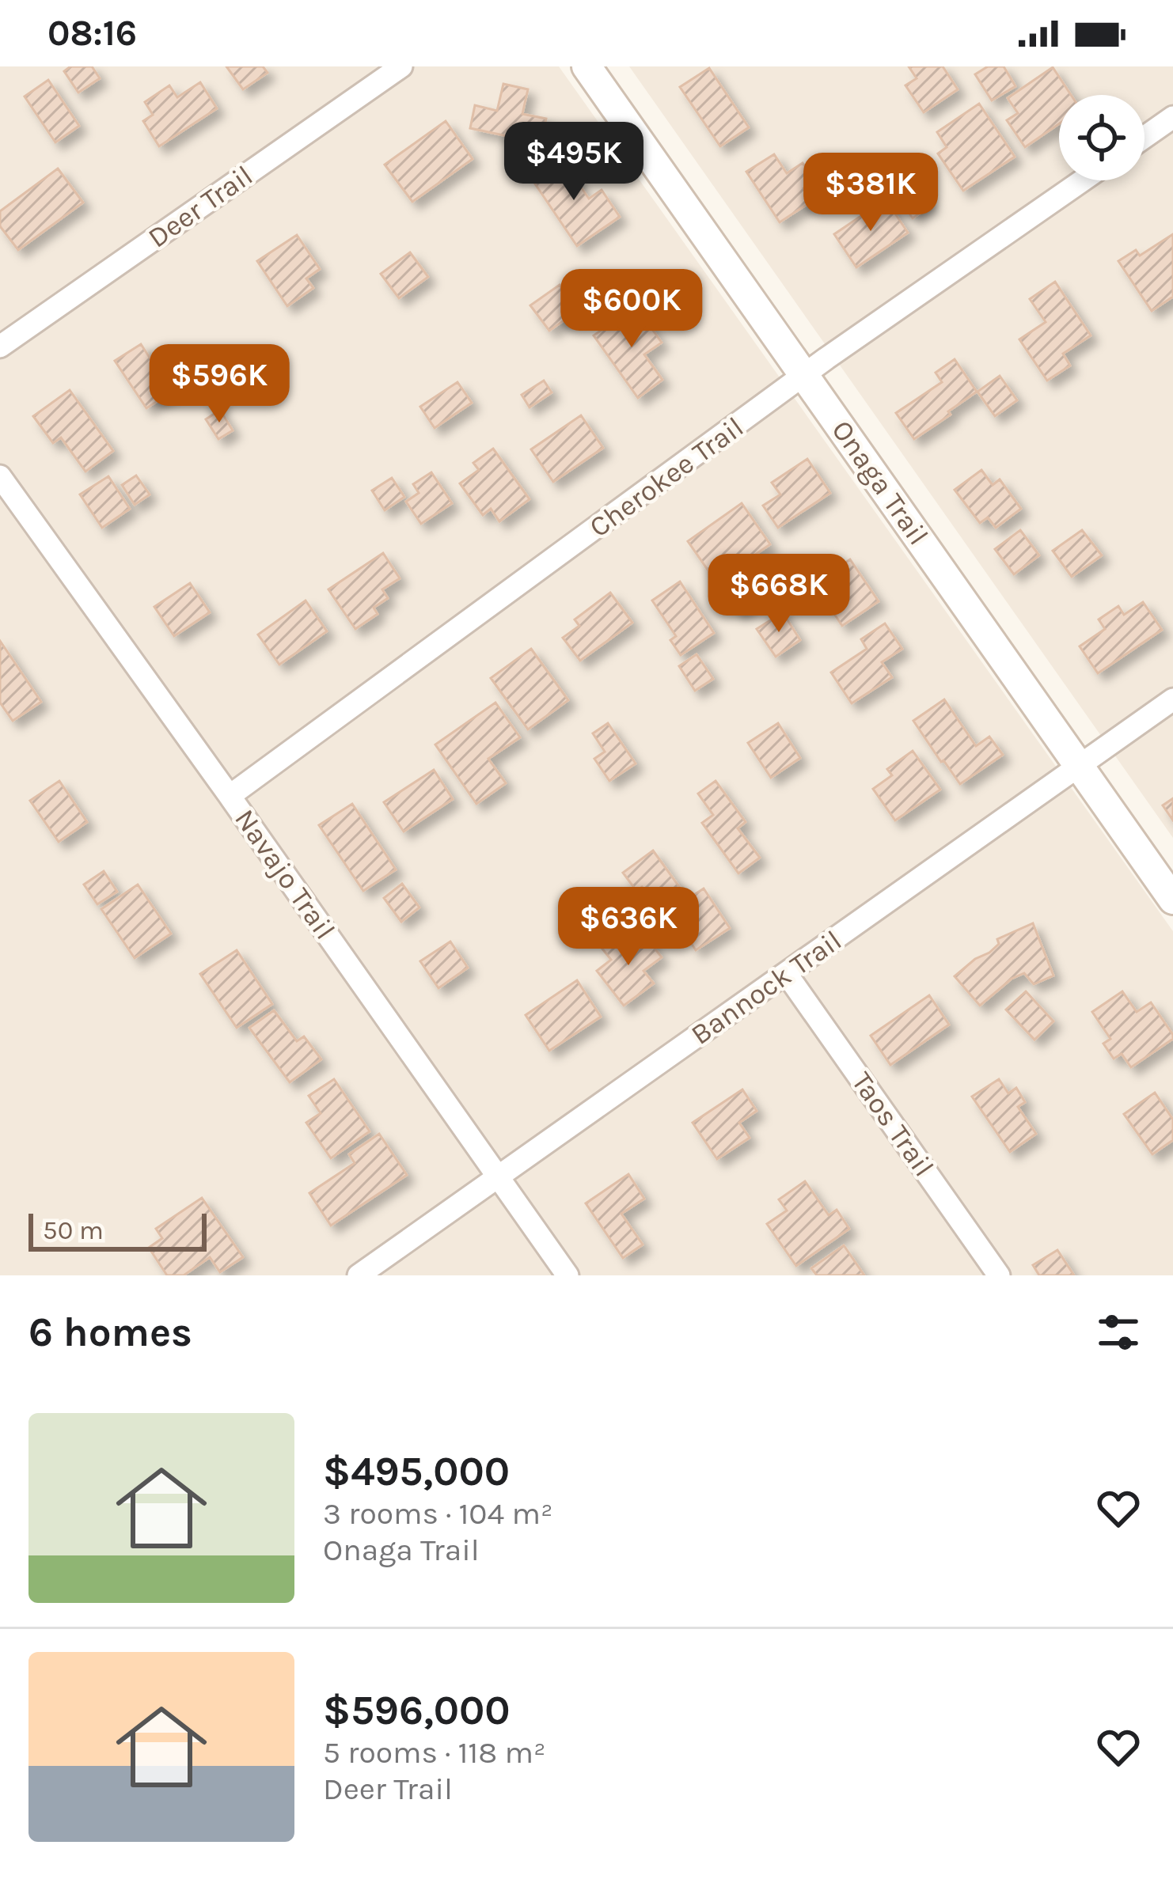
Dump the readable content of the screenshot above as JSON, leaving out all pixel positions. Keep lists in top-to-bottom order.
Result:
{
  "streets": {
    "street": [
      "Deer Trail",
      "Cherokee Trail",
      "Onaga Trail",
      "Navajo Trail",
      "Bannock Trail",
      "Taos Trail"
    ]
  },
  "crossings": [
    ["Cherokee Trail", "Onaga Trail"],
    ["Cherokee Trail", "Navajo Trail"],
    ["Onaga Trail", "Bannock Trail"],
    ["Navajo Trail", "Bannock Trail"],
    ["Bannock Trail", "Taos Trail"]
  ],
  "scale_bar": "50 m",
  "page": {
    "status": "08:16",
    "price": [
      "$495K",
      "$381K",
      "$600K",
      "$596K",
      "$668K",
      "$636K"
    ],
    "scale": "50 m",
    "heading": "6 homes",
    "list": [
      {
        "name": "$495,000",
        "note": "3 rooms · 104 m² · Onaga Trail"
      },
      {
        "name": "$596,000",
        "note": "5 rooms · 118 m² · Deer Trail"
      }
    ]
  }
}
